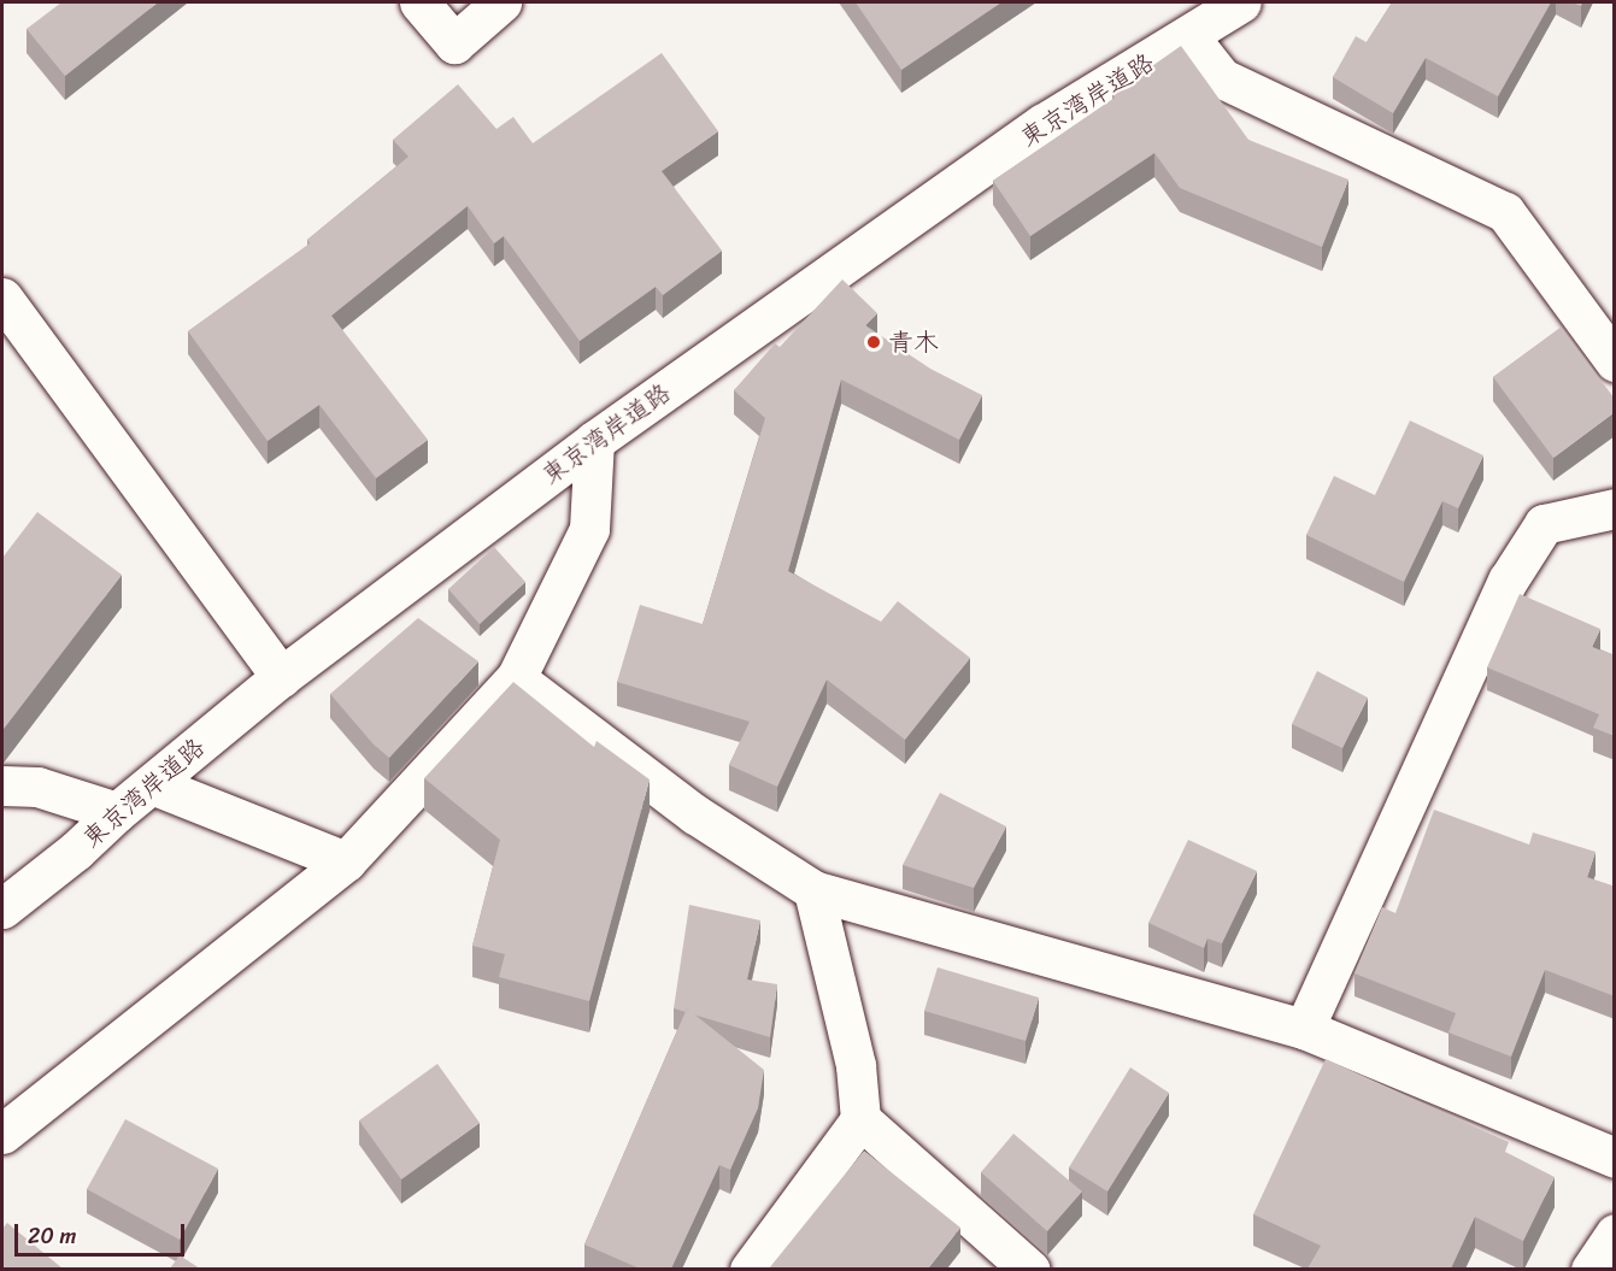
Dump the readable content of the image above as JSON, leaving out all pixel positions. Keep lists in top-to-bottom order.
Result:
{
  "streets": {
    "main road": ["東京湾岸道路"]
  },
  "places": ["青木"],
  "scale_bar": "20 m"
}
